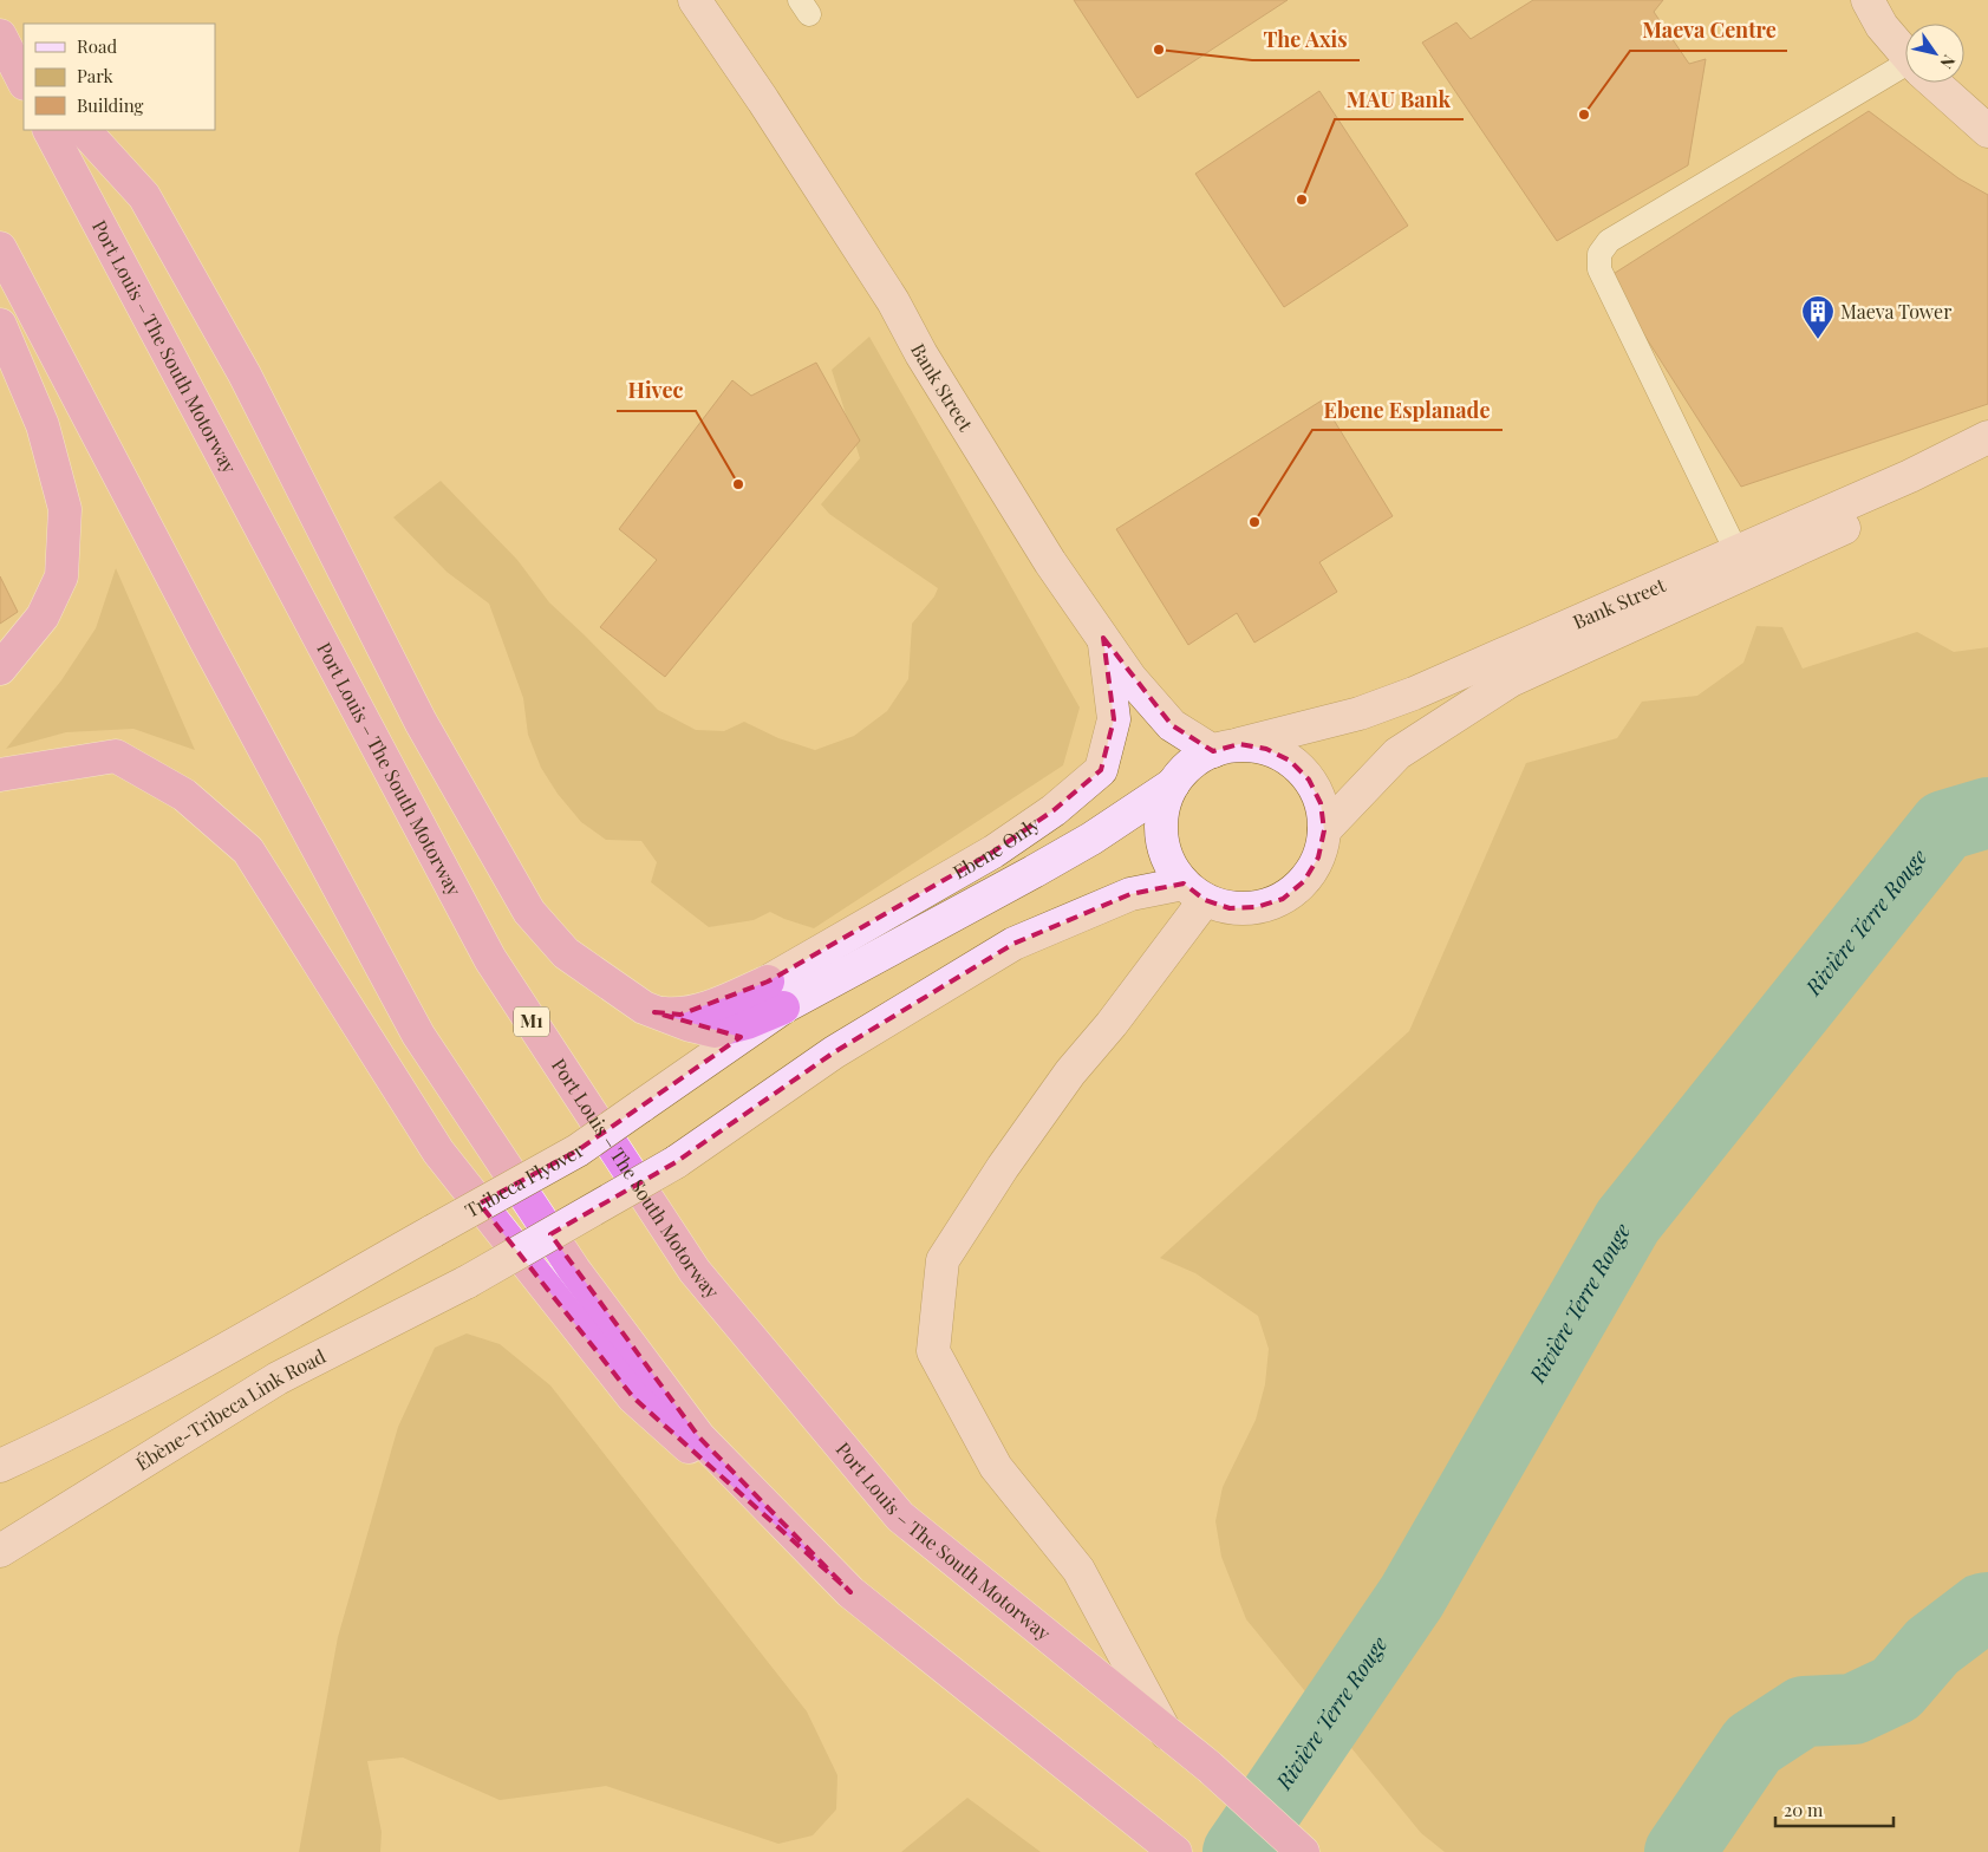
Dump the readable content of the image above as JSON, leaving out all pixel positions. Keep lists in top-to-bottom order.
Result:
{
  "streets": {
    "highway": ["Port Louis – The South Motorway", "M1"],
    "street": [
      "Bank Street",
      "Ebene Only",
      "Tribeca Flyover",
      "Ébène-Tribeca Link Road"
    ]
  },
  "crossings": [
    ["Bank Street", "Ebene Only"],
    ["Bank Street", "Ébène-Tribeca Link Road"],
    ["Ebene Only", "Tribeca Flyover"]
  ],
  "water": ["Rivière Terre Rouge"],
  "places": {
    "other": [
      "The Axis",
      "Maeva Centre",
      "MAU Bank",
      "Hivec",
      "Ebene Esplanade"
    ],
    "building": ["Maeva Tower"]
  },
  "legend": ["Road", "Park", "Building"],
  "scale_bar": "20 m",
  "north": "bottom right"
}
